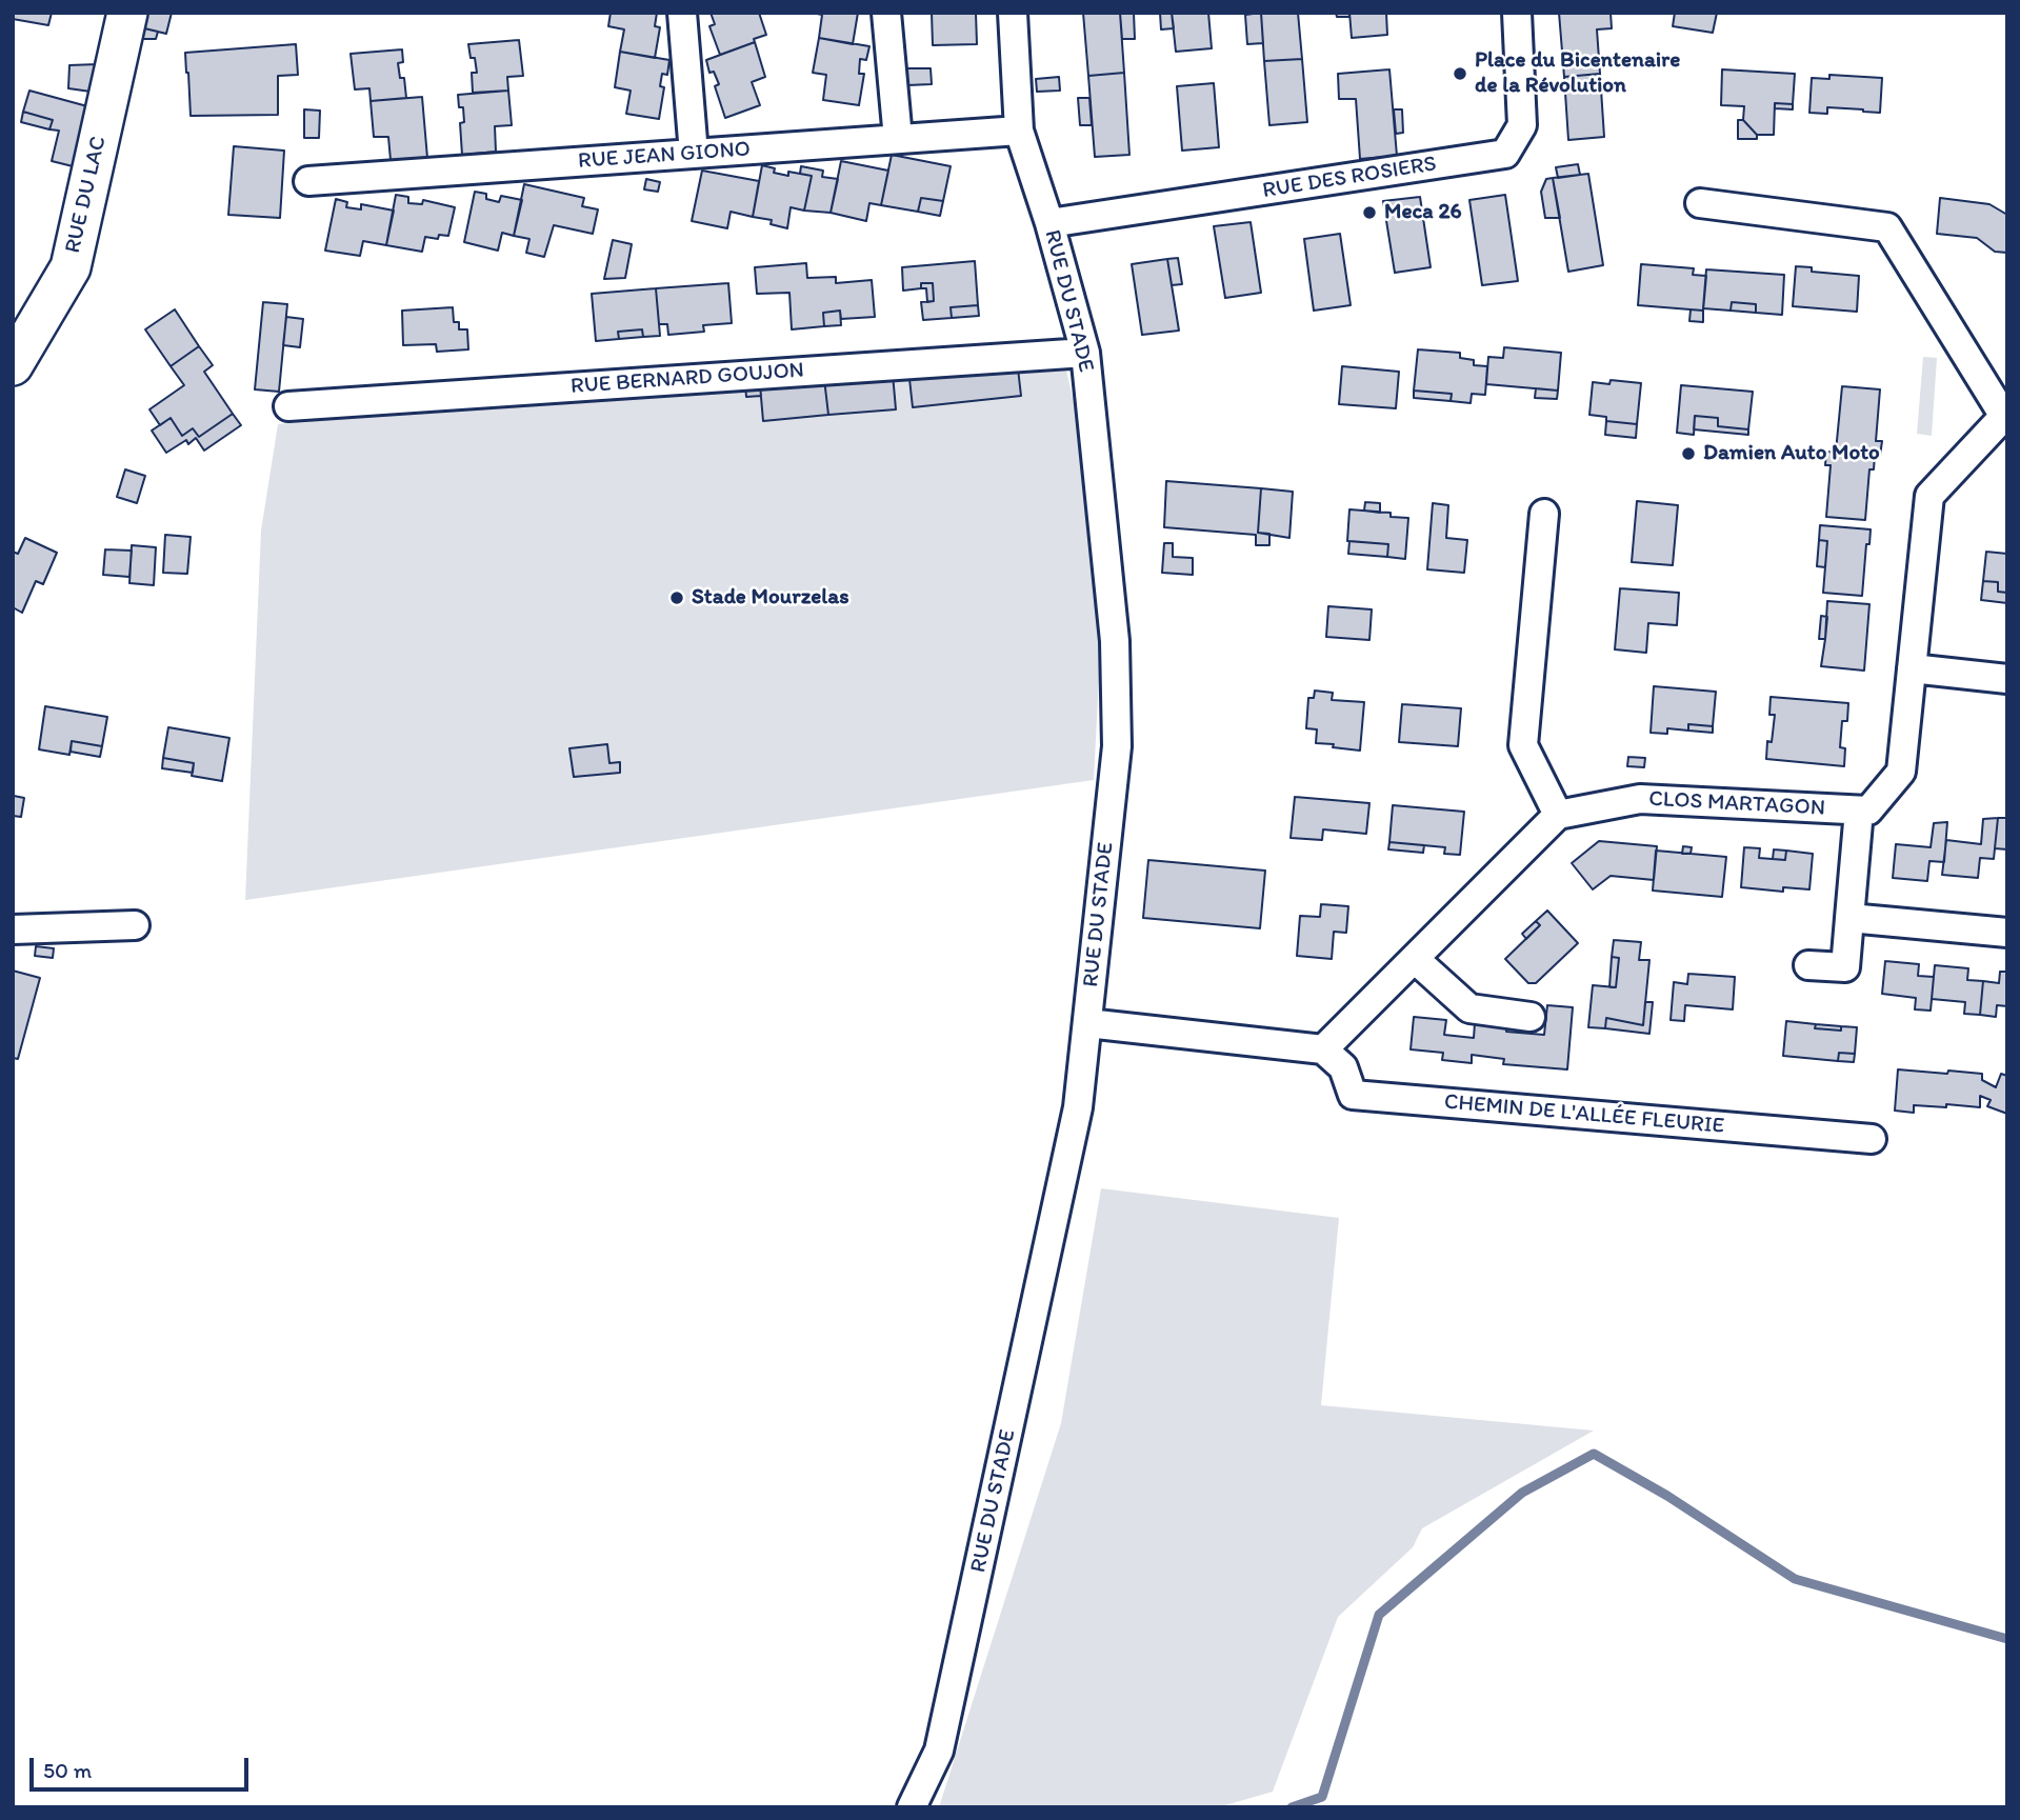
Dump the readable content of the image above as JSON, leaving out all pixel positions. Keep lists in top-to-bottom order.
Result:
{
  "streets": {
    "street": [
      "RUE JEAN GIONO",
      "RUE DES ROSIERS",
      "RUE DU LAC",
      "RUE DU STADE",
      "RUE BERNARD GOUJON",
      "CLOS MARTAGON",
      "CHEMIN DE L'ALLÉE FLEURIE"
    ]
  },
  "crossings": [
    ["RUE JEAN GIONO", "RUE DU STADE"],
    ["RUE DES ROSIERS", "RUE DU STADE"],
    ["RUE DU STADE", "RUE BERNARD GOUJON"]
  ],
  "places": [
    "Place du Bicentenaire de la Révolution",
    "Meca 26",
    "Damien Auto Moto",
    "Stade Mourzelas"
  ],
  "scale_bar": "50 m"
}
